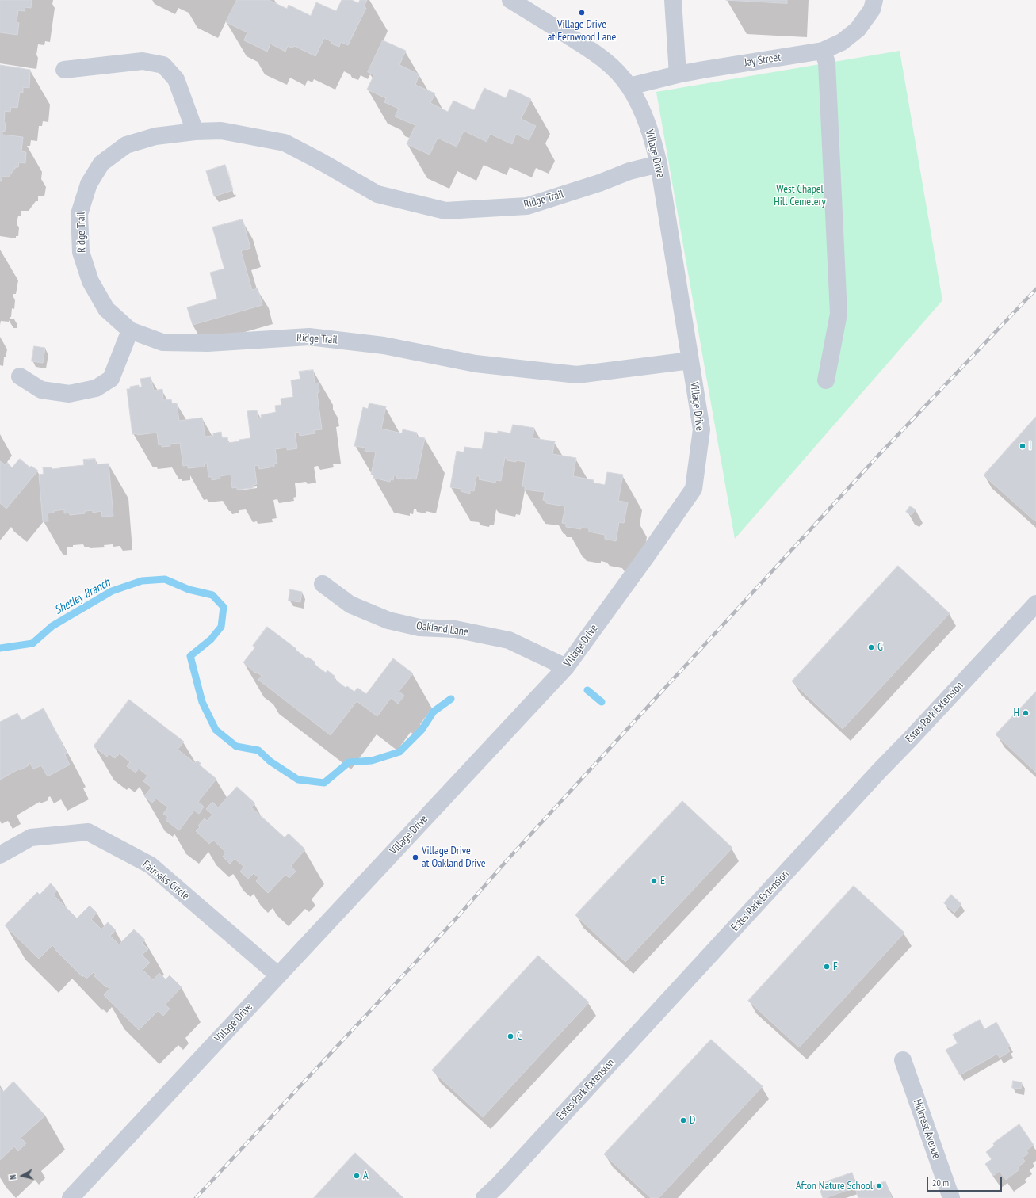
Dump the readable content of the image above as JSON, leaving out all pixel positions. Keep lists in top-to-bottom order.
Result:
{
  "streets": {
    "street": [
      "Jay Street",
      "Village Drive",
      "Ridge Trail",
      "Oakland Lane",
      "Estes Park Extension",
      "Fairoaks Circle",
      "Hillcrest Avenue"
    ]
  },
  "crossings": [
    ["Jay Street", "Village Drive"],
    ["Village Drive", "Ridge Trail"],
    ["Village Drive", "Oakland Lane"],
    ["Village Drive", "Fairoaks Circle"]
  ],
  "water": ["Shetley Branch"],
  "parks": ["West Chapel Hill Cemetery"],
  "places": [
    "Village Drive at Fernwood Lane",
    "I",
    "G",
    "H",
    "Village Drive at Oakland Drive",
    "E",
    "F",
    "C",
    "D",
    "A",
    "Afton Nature School"
  ],
  "scale_bar": "20 m",
  "north": "left"
}
